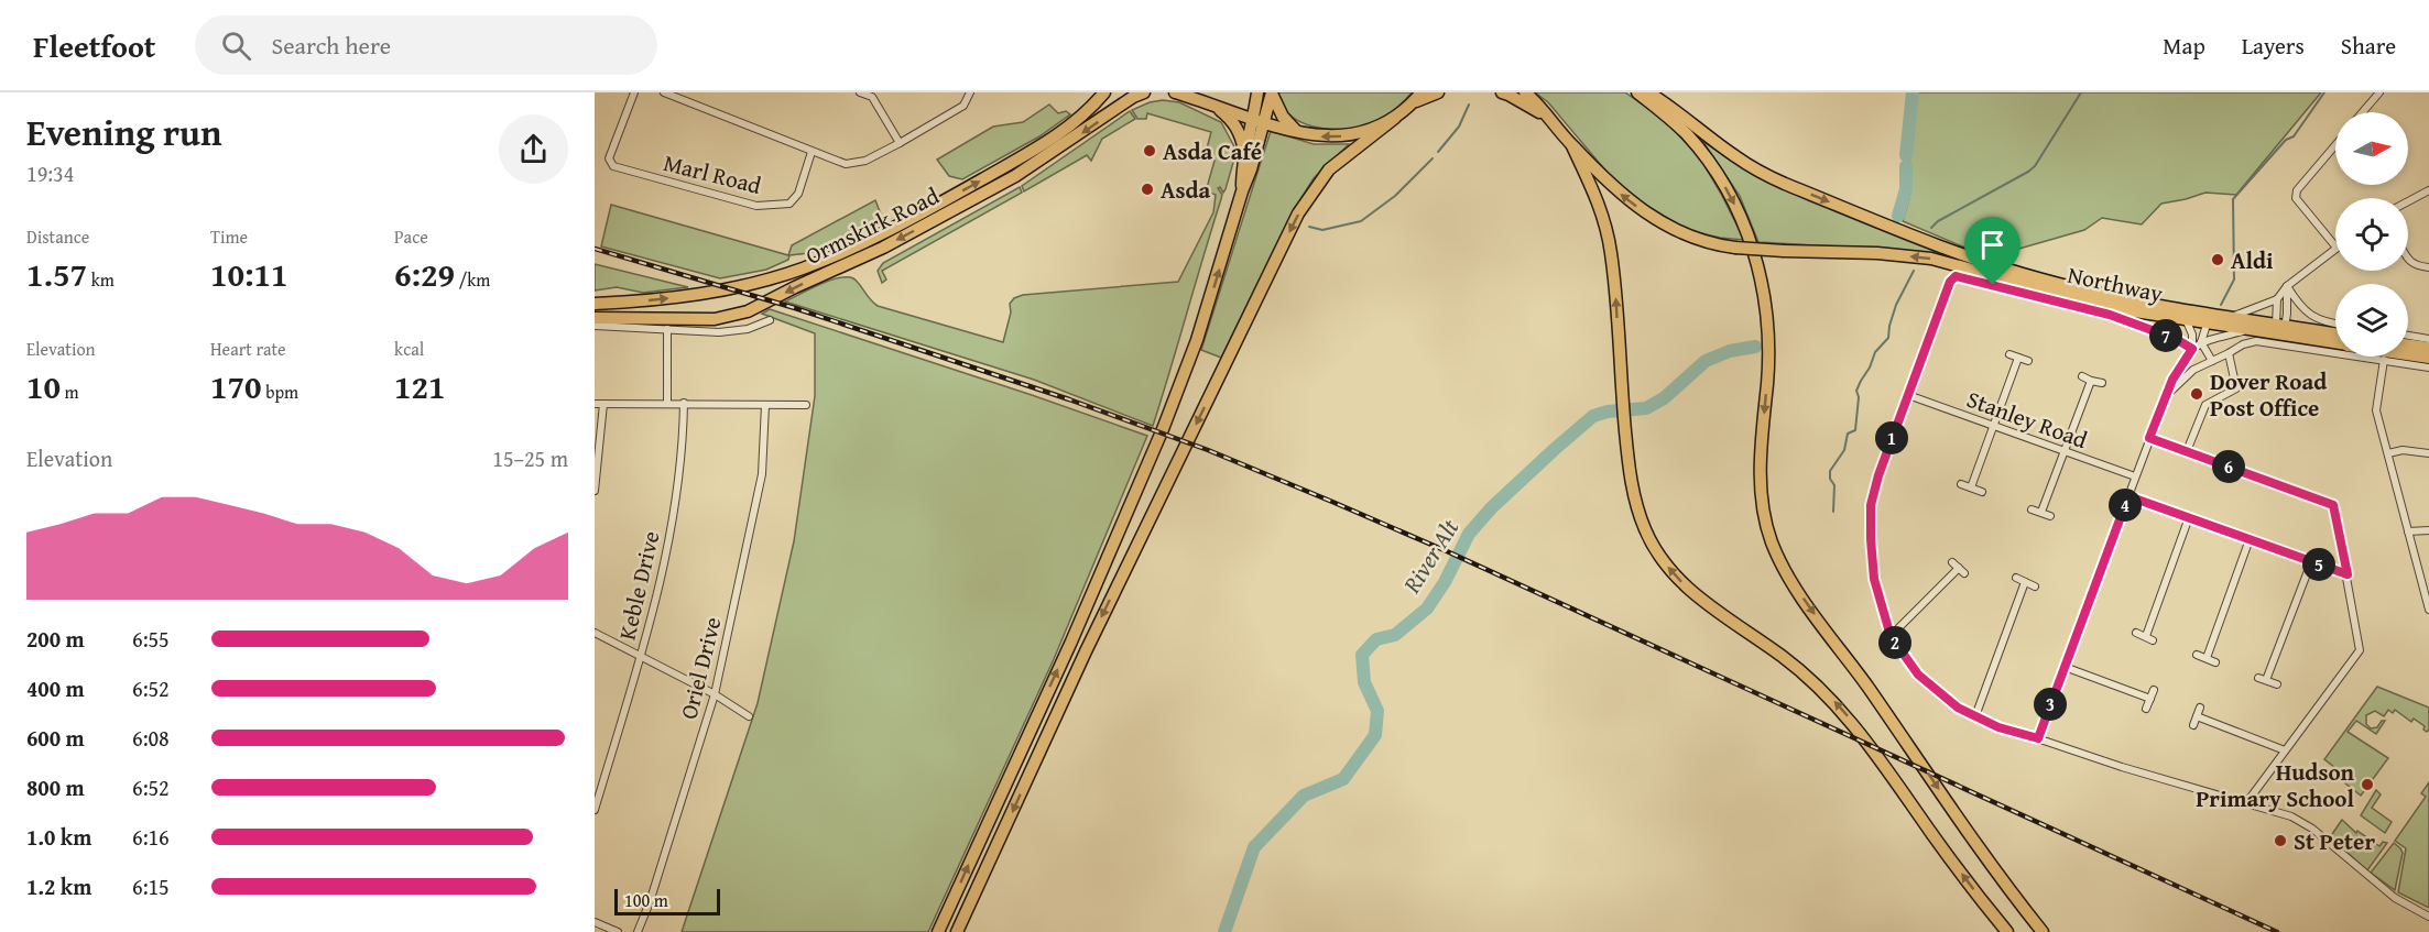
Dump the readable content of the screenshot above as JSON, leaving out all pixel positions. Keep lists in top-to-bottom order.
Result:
{
  "streets": {
    "highway": ["Ormskirk Road", "Northway"],
    "street": [
      "Marl Road",
      "Stanley Road",
      "Keble Drive",
      "Oriel Drive"
    ]
  },
  "crossings": [
    ["Northway", "Stanley Road"]
  ],
  "water": ["River Alt"],
  "places": [
    "Asda Café",
    "Asda",
    "Aldi",
    "Dover Road Post Office",
    "Hudson Primary School",
    "St Peter"
  ],
  "scale_bar": "100 m",
  "north": "right",
  "page": {
    "header": "Fleetfoot",
    "search": "Search here",
    "nav": ["Map", "Layers", "Share"],
    "heading": ["Evening run", "19:34"],
    "stats": [
      ["Distance", "1.57 km"],
      ["Time", "10:11"],
      ["Pace", "6:29 /km"],
      ["Elevation", "10 m"],
      ["Heart rate", "170 bpm"],
      ["kcal", "121"]
    ],
    "pins": [
      "7",
      "1",
      "6",
      "4",
      "5",
      "2",
      "3"
    ],
    "chart": ["Elevation", "15–25 m"],
    "list": [
      {
        "name": "200 m",
        "note": "6:55"
      },
      {
        "name": "400 m",
        "note": "6:52"
      },
      {
        "name": "600 m",
        "note": "6:08"
      },
      {
        "name": "800 m",
        "note": "6:52"
      },
      {
        "name": "1.0 km",
        "note": "6:16"
      },
      {
        "name": "1.2 km",
        "note": "6:15"
      }
    ],
    "scale": "100 m"
  }
}
